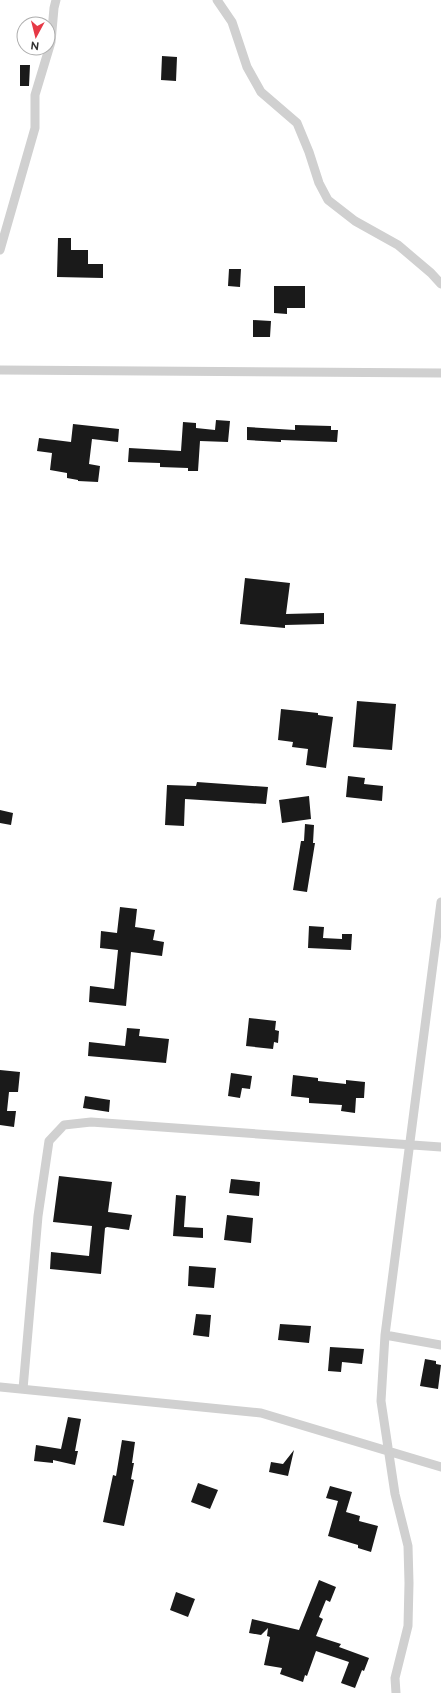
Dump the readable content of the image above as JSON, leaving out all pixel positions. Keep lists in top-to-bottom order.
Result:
{
  "north": "bottom"
}
